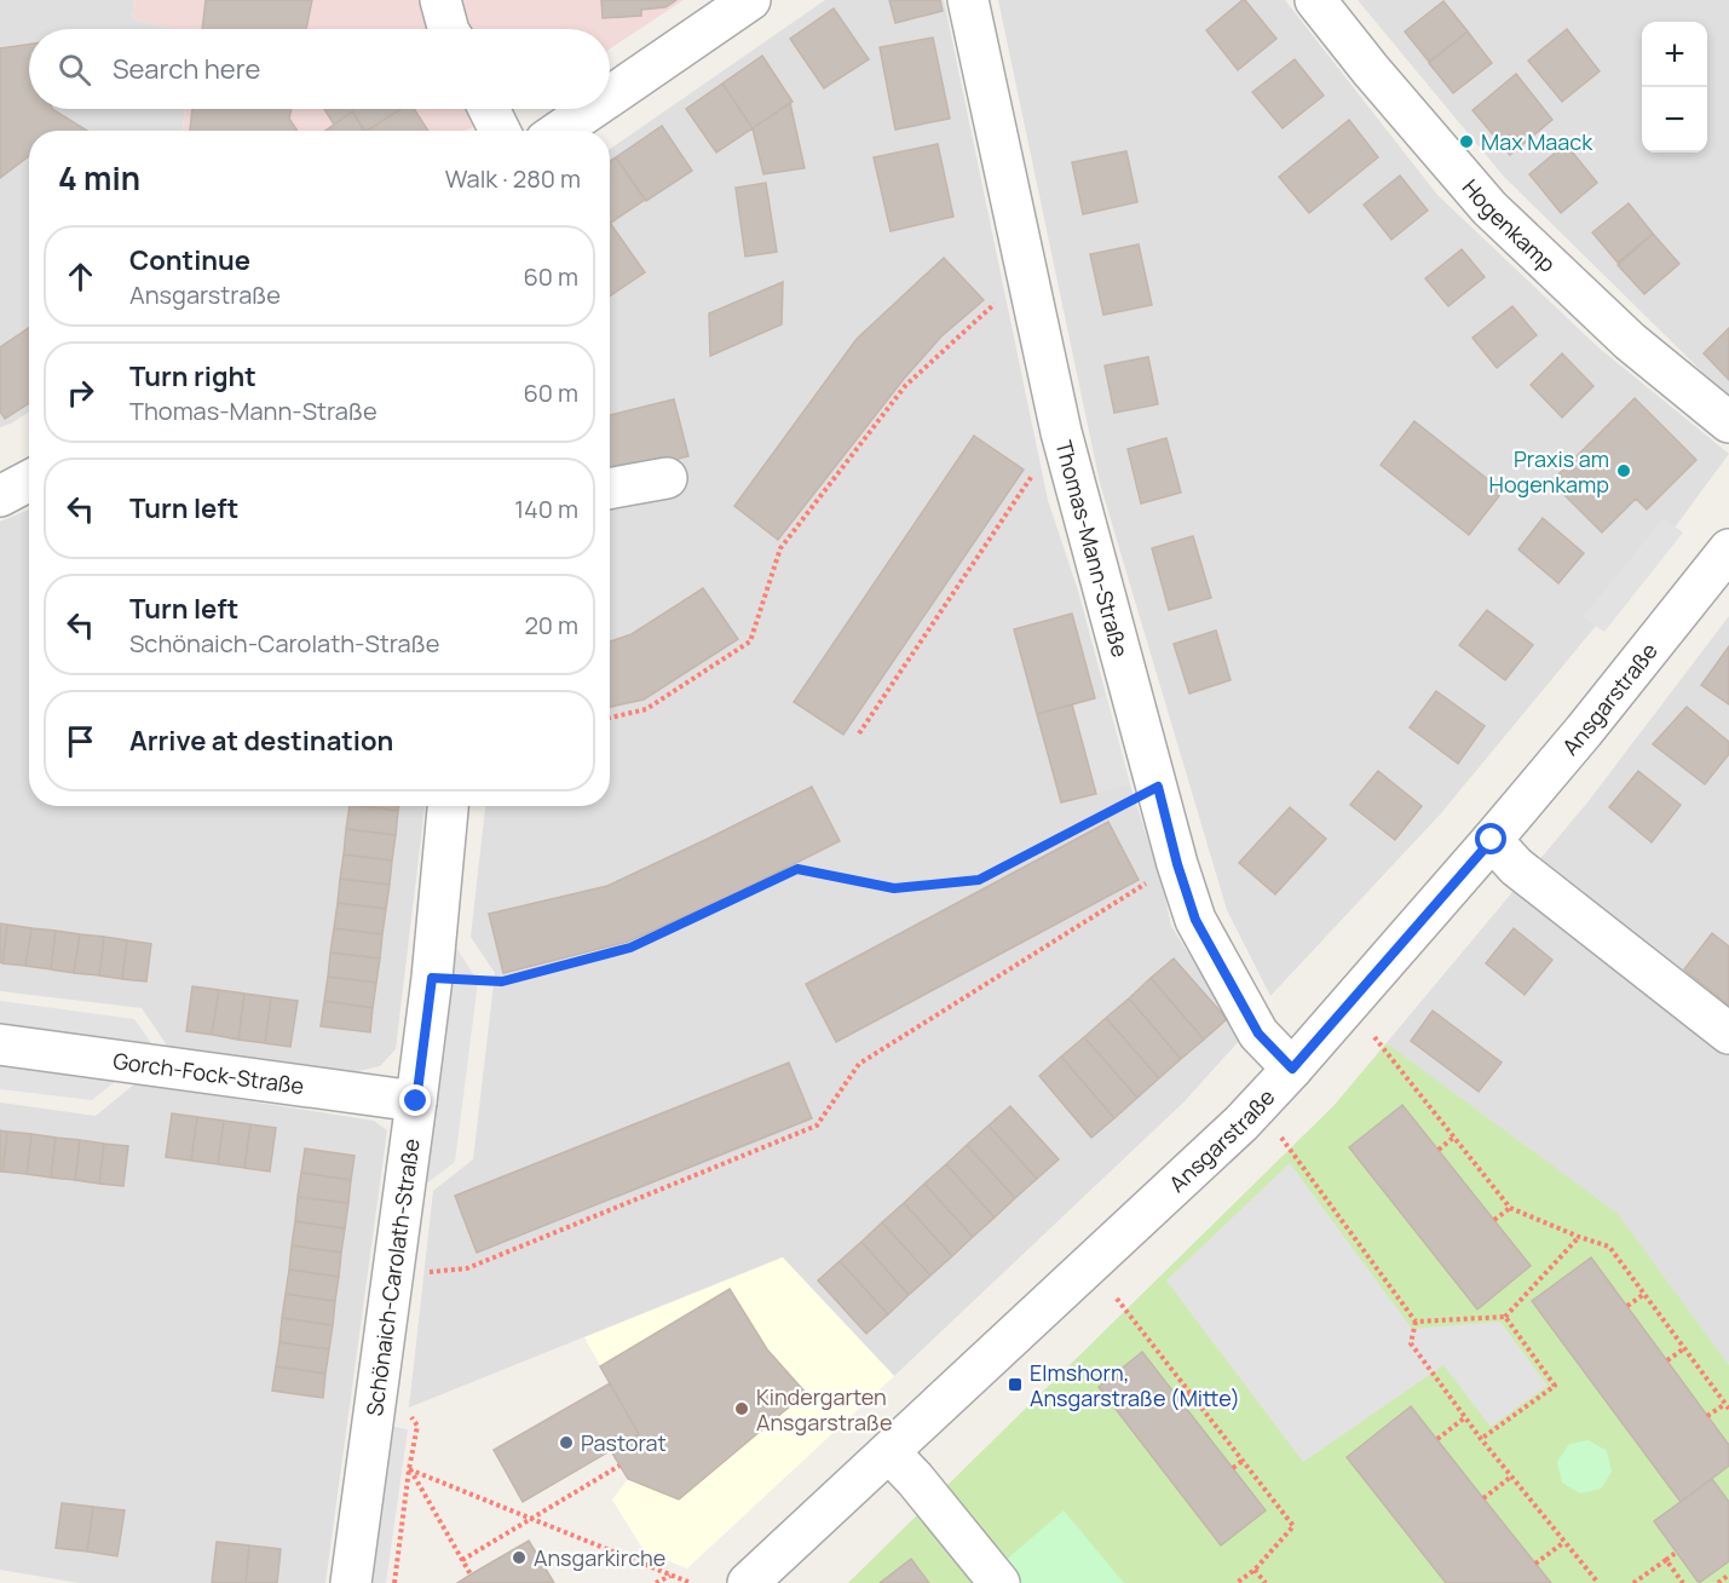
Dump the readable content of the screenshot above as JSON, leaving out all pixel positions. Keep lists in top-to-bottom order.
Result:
{
  "streets": {
    "street": [
      "Hogenkamp",
      "Thomas-Mann-Straße",
      "Ansgarstraße",
      "Gorch-Fock-Straße",
      "Schönaich-Carolath-Straße"
    ]
  },
  "crossings": [
    ["Thomas-Mann-Straße", "Ansgarstraße"],
    ["Gorch-Fock-Straße", "Schönaich-Carolath-Straße"]
  ],
  "places": {
    "other": [
      "Max Maack",
      "Praxis am Hogenkamp",
      "Kindergarten Ansgarstraße",
      "Pastorat",
      "Ansgarkirche"
    ],
    "transit": ["Elmshorn, Ansgarstraße (Mitte)"]
  },
  "page": {
    "map_buttons": ["+", "−"],
    "search": "Search here",
    "heading": ["4 min", "Walk · 280 m"],
    "list": [
      ["Continue", "Ansgarstraße", "60 m"],
      ["Turn right", "Thomas-Mann-Straße", "60 m"],
      ["Turn left", "140 m"],
      ["Turn left", "Schönaich-Carolath-Straße", "20 m"],
      "Arrive at destination"
    ]
  }
}
